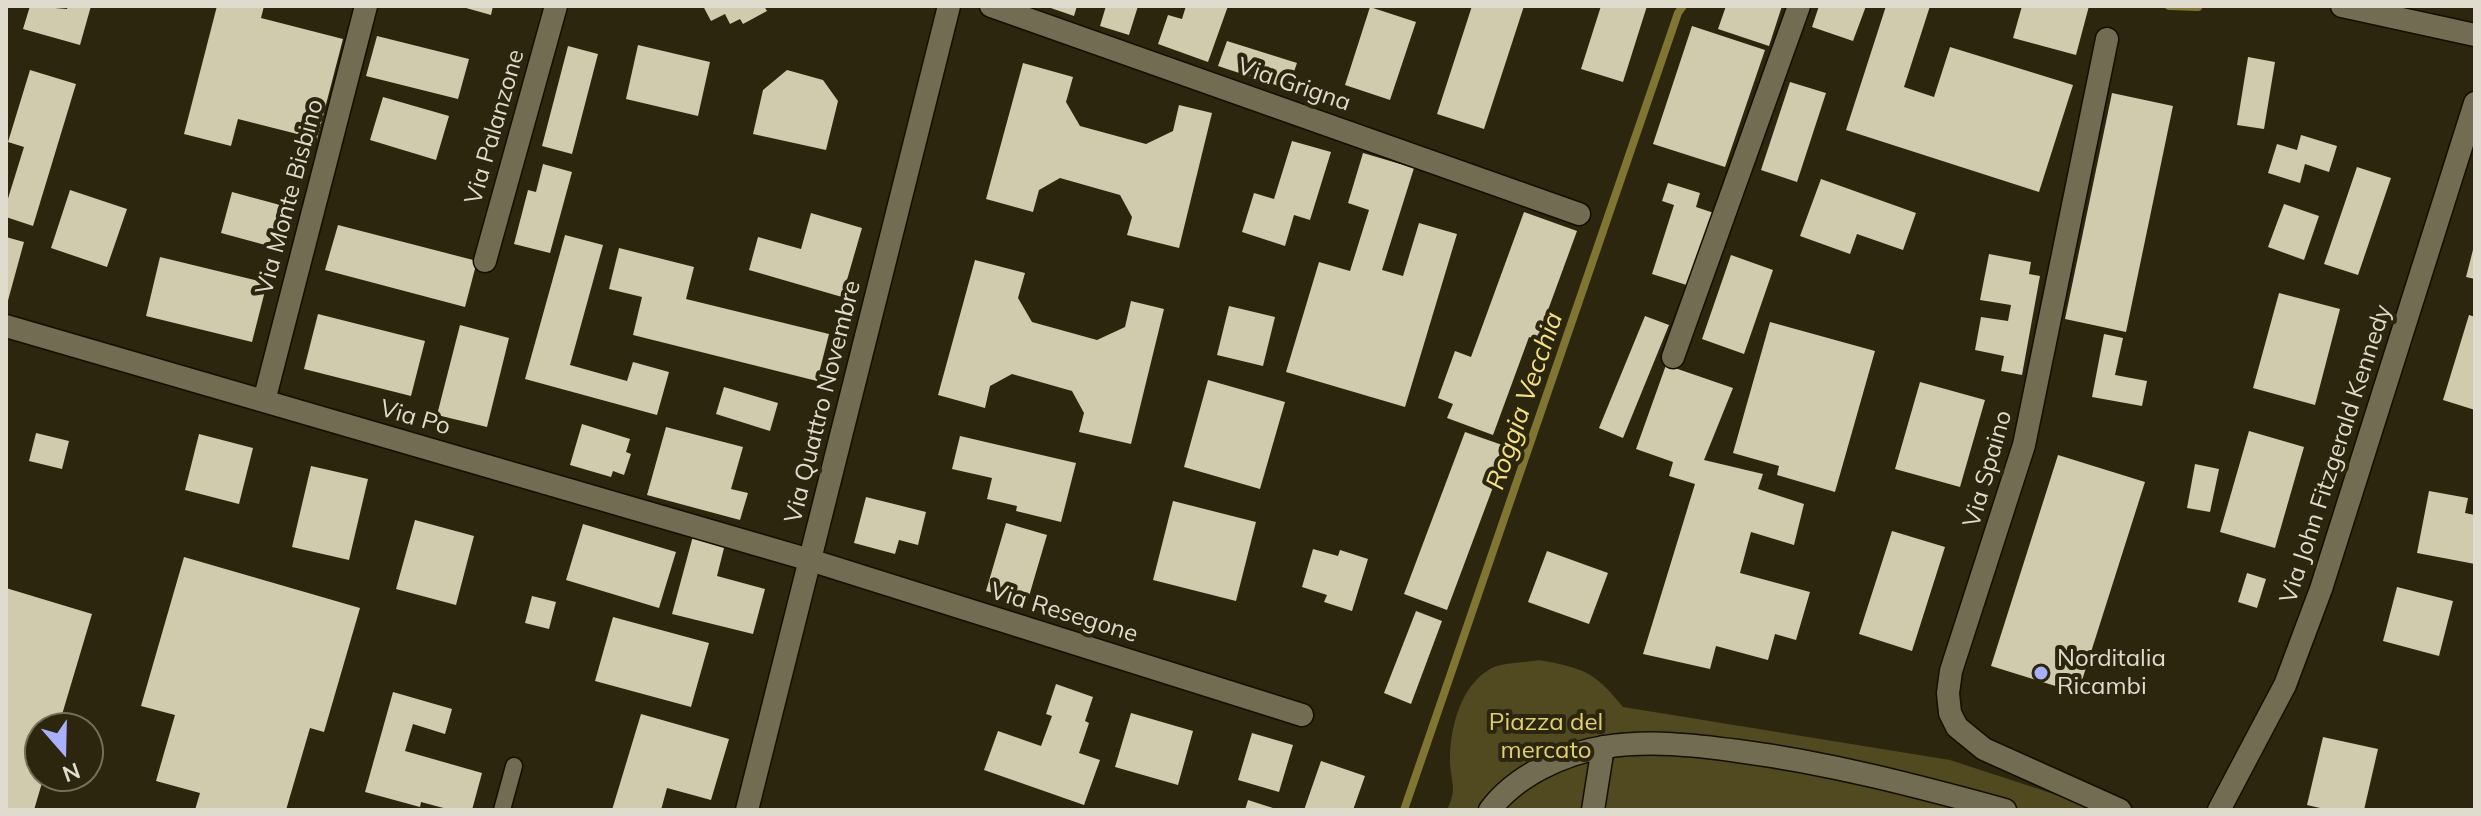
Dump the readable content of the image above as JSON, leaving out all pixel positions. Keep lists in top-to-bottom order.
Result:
{
  "streets": {
    "street": [
      "Via Grigna",
      "Via Palanzone",
      "Via Monte Bisbino",
      "Via Quattro Novembre",
      "Via Po",
      "Via John Fitzgerald Kennedy",
      "Via Spaino",
      "Via Resegone"
    ]
  },
  "crossings": [
    ["Via Monte Bisbino", "Via Po"],
    ["Via Quattro Novembre", "Via Po"],
    ["Via Quattro Novembre", "Via Resegone"],
    ["Via Po", "Via Resegone"]
  ],
  "water": ["Roggia Vecchia"],
  "parks": ["Piazza del mercato"],
  "places": ["Norditalia Ricambi"],
  "north": "bottom"
}
